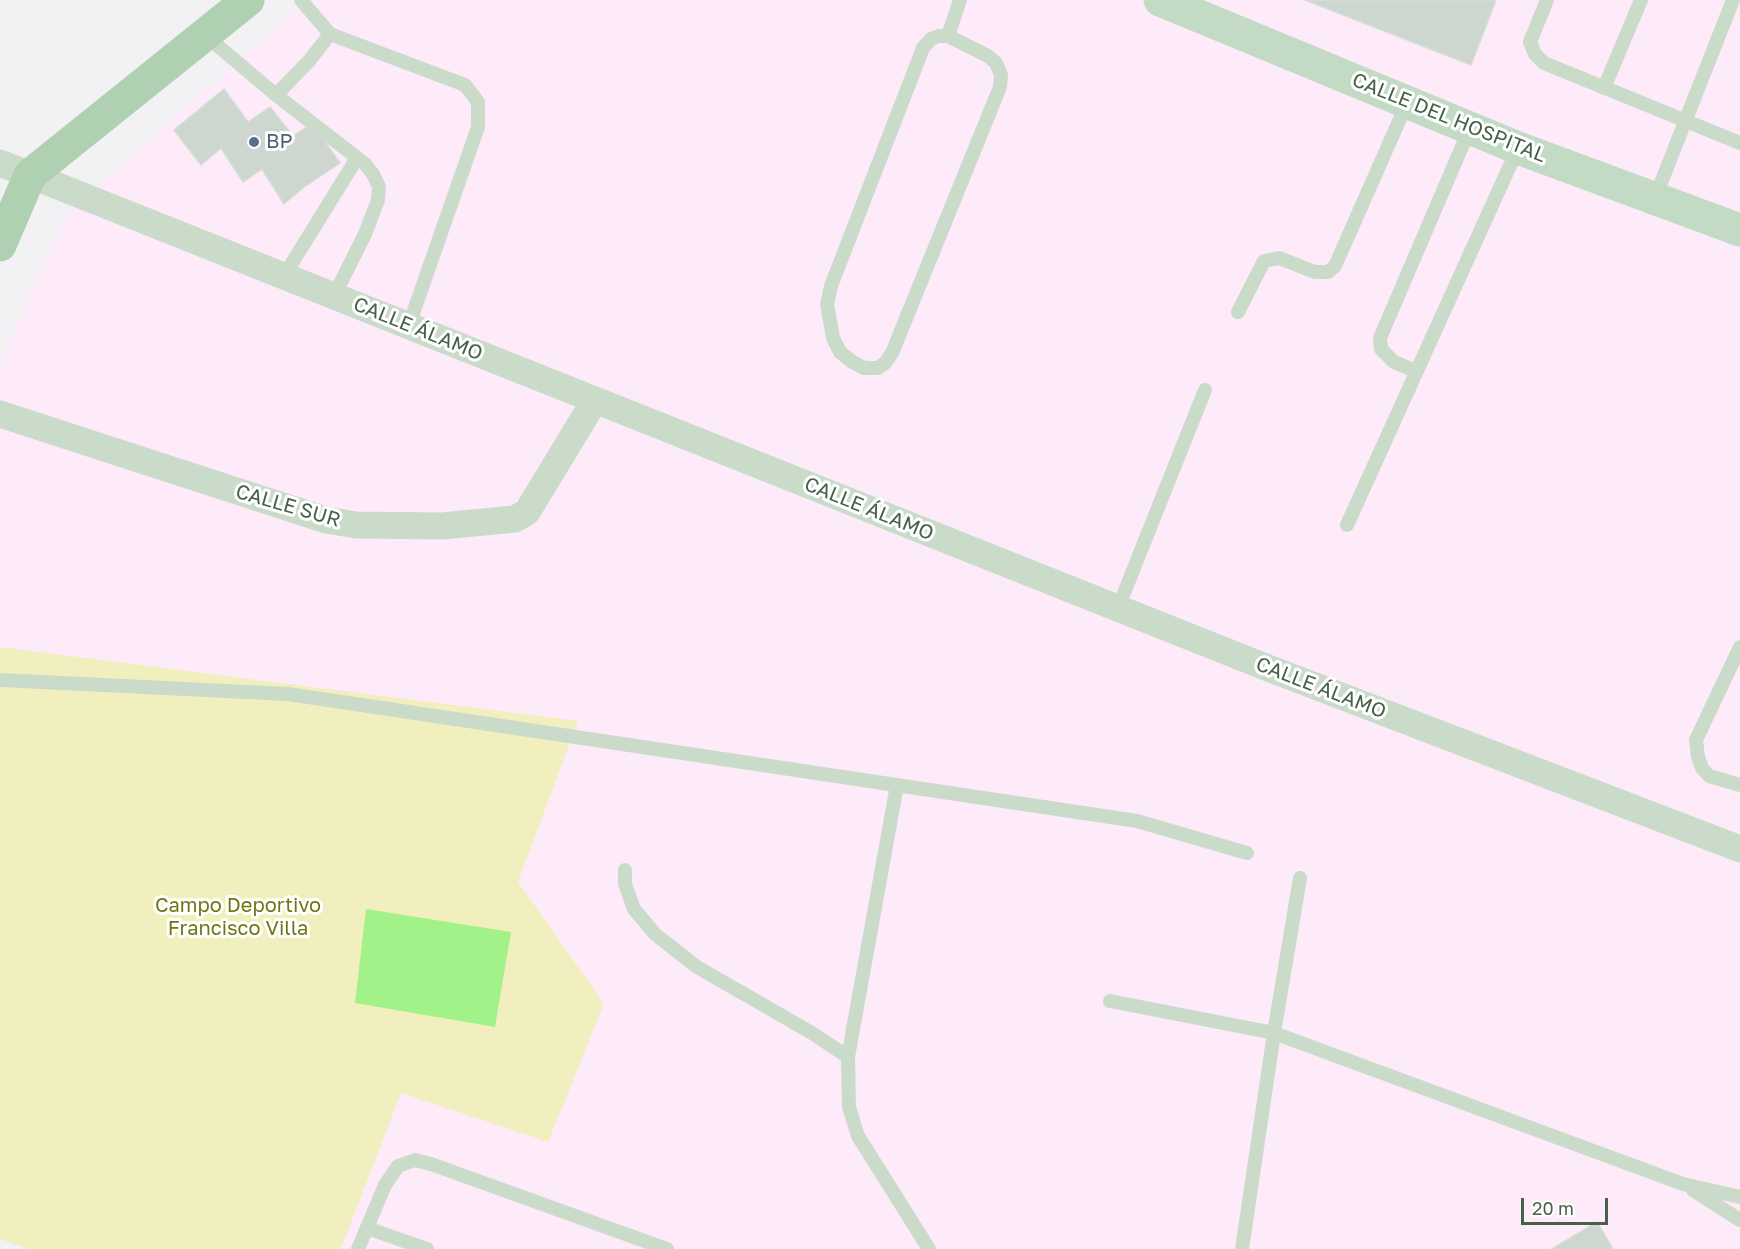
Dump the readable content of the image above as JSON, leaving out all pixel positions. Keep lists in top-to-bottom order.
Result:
{
  "streets": {
    "street": ["CALLE DEL HOSPITAL", "CALLE ÁLAMO", "CALLE SUR"]
  },
  "crossings": [
    ["CALLE ÁLAMO", "CALLE SUR"]
  ],
  "parks": ["Campo Deportivo Francisco Villa"],
  "places": ["BP"],
  "scale_bar": "20 m"
}
